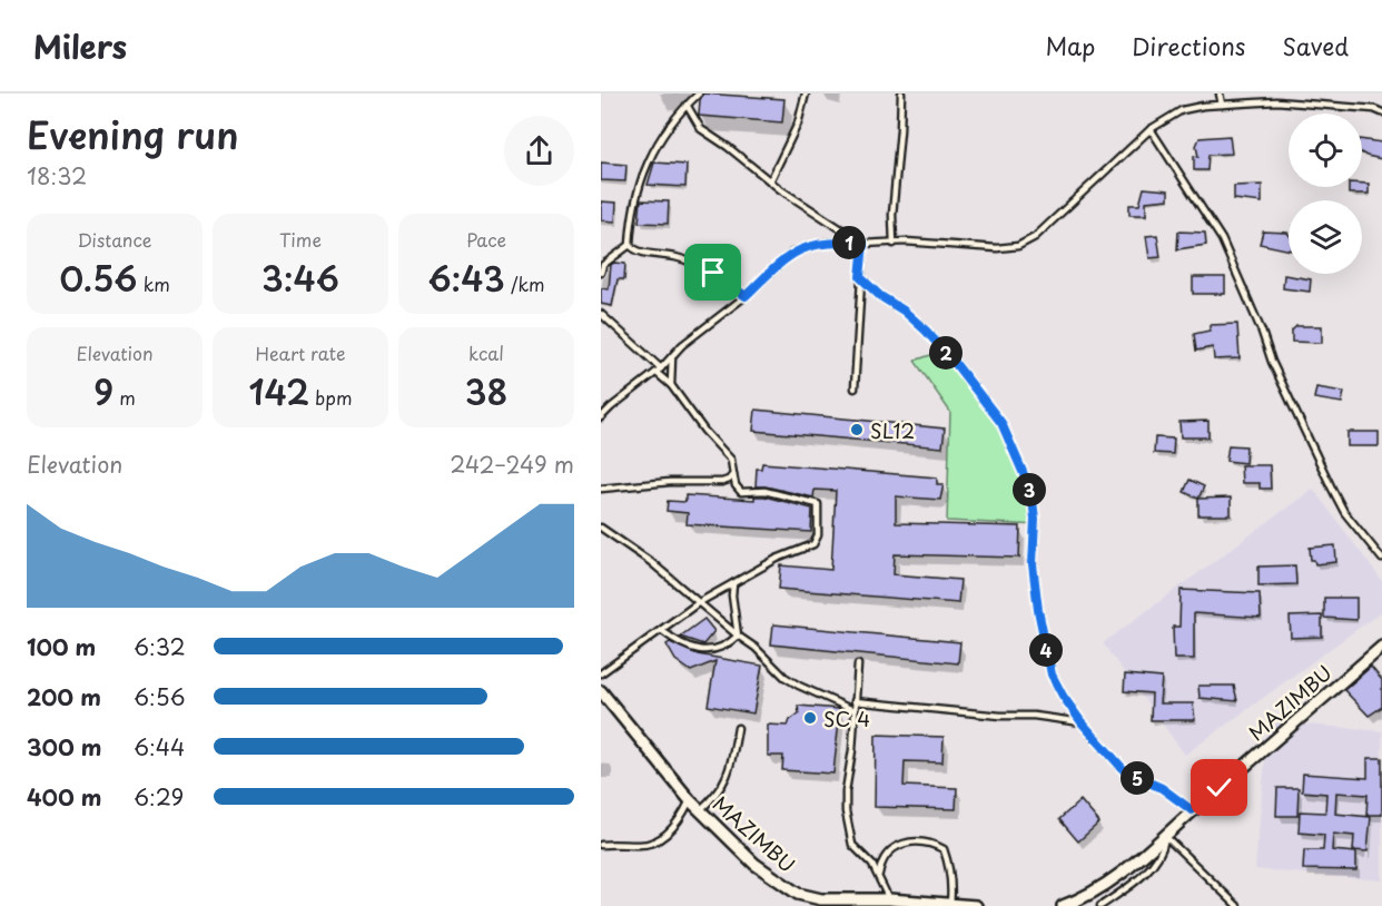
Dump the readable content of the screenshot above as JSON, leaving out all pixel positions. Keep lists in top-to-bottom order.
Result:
{
  "streets": {
    "street": ["MAZIMBU"]
  },
  "places": ["SL12", "SC 4"],
  "page": {
    "header": "Milers",
    "nav": ["Map", "Directions", "Saved"],
    "heading": ["Evening run", "18:32"],
    "stats": [
      ["Distance", "0.56 km"],
      ["Time", "3:46"],
      ["Pace", "6:43 /km"],
      ["Elevation", "9 m"],
      ["Heart rate", "142 bpm"],
      ["kcal", "38"]
    ],
    "pins": [
      "1",
      "2",
      "3",
      "4",
      "5"
    ],
    "chart": ["Elevation", "242–249 m"],
    "list": [
      {
        "name": "100 m",
        "note": "6:32"
      },
      {
        "name": "200 m",
        "note": "6:56"
      },
      {
        "name": "300 m",
        "note": "6:44"
      },
      {
        "name": "400 m",
        "note": "6:29"
      }
    ]
  }
}
